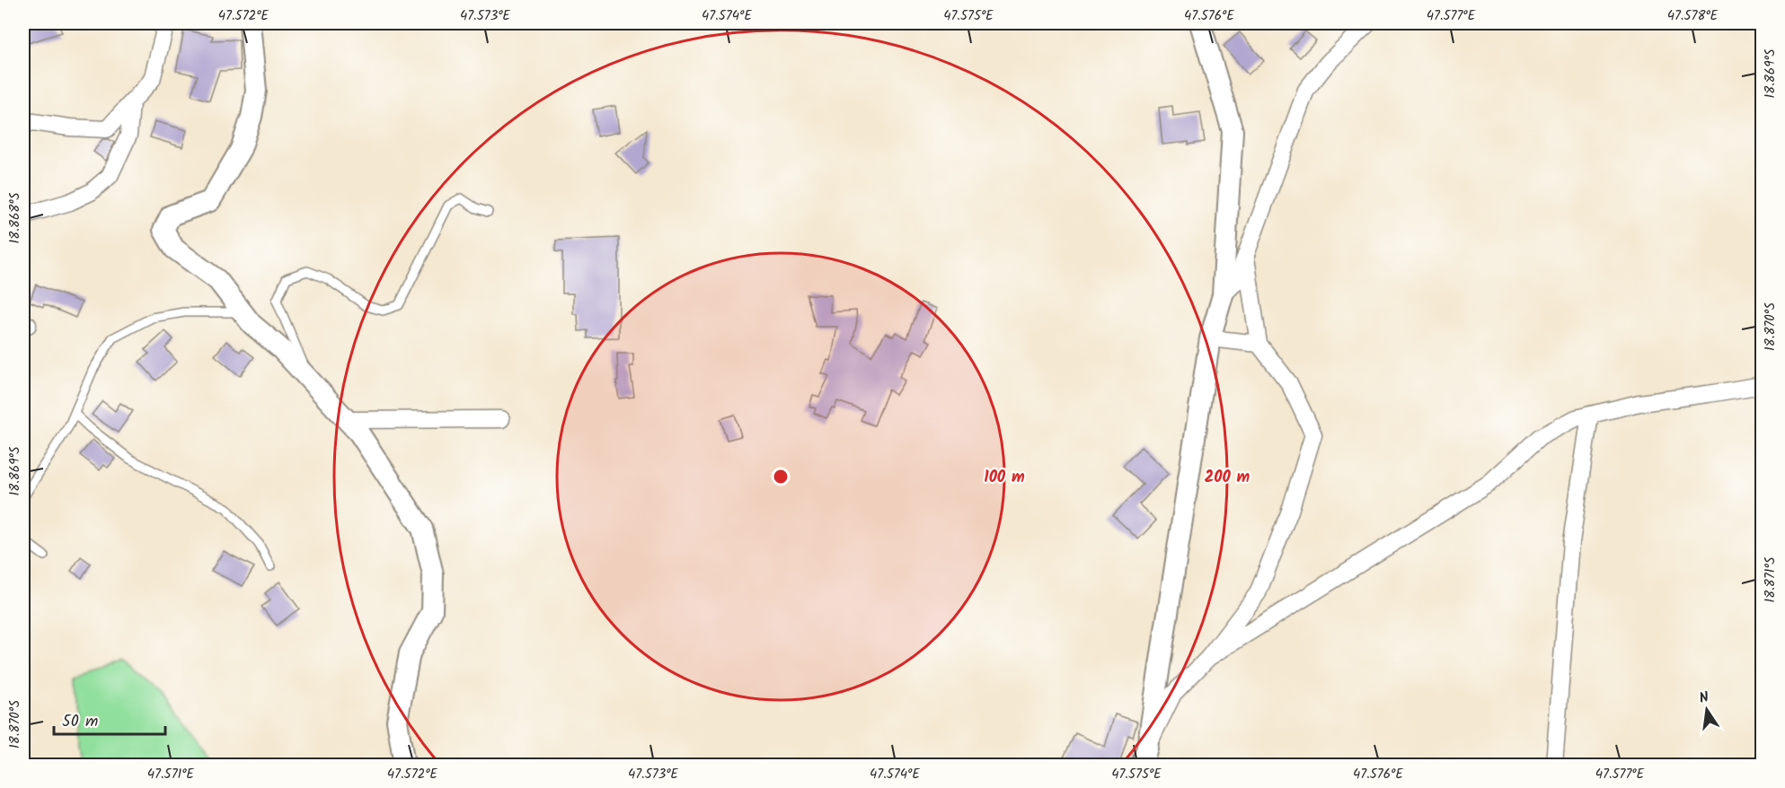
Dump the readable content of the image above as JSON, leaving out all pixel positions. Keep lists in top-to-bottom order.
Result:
{
  "scale_bar": "50 m",
  "north": "top",
  "coordinates": [
    "47.572°E",
    "47.573°E",
    "47.574°E",
    "47.575°E",
    "47.576°E",
    "47.577°E",
    "47.578°E",
    "18.869°S",
    "18.868°S",
    "18.870°S",
    "18.871°S",
    "47.571°E"
  ],
  "rings": ["100 m", "200 m"]
}
